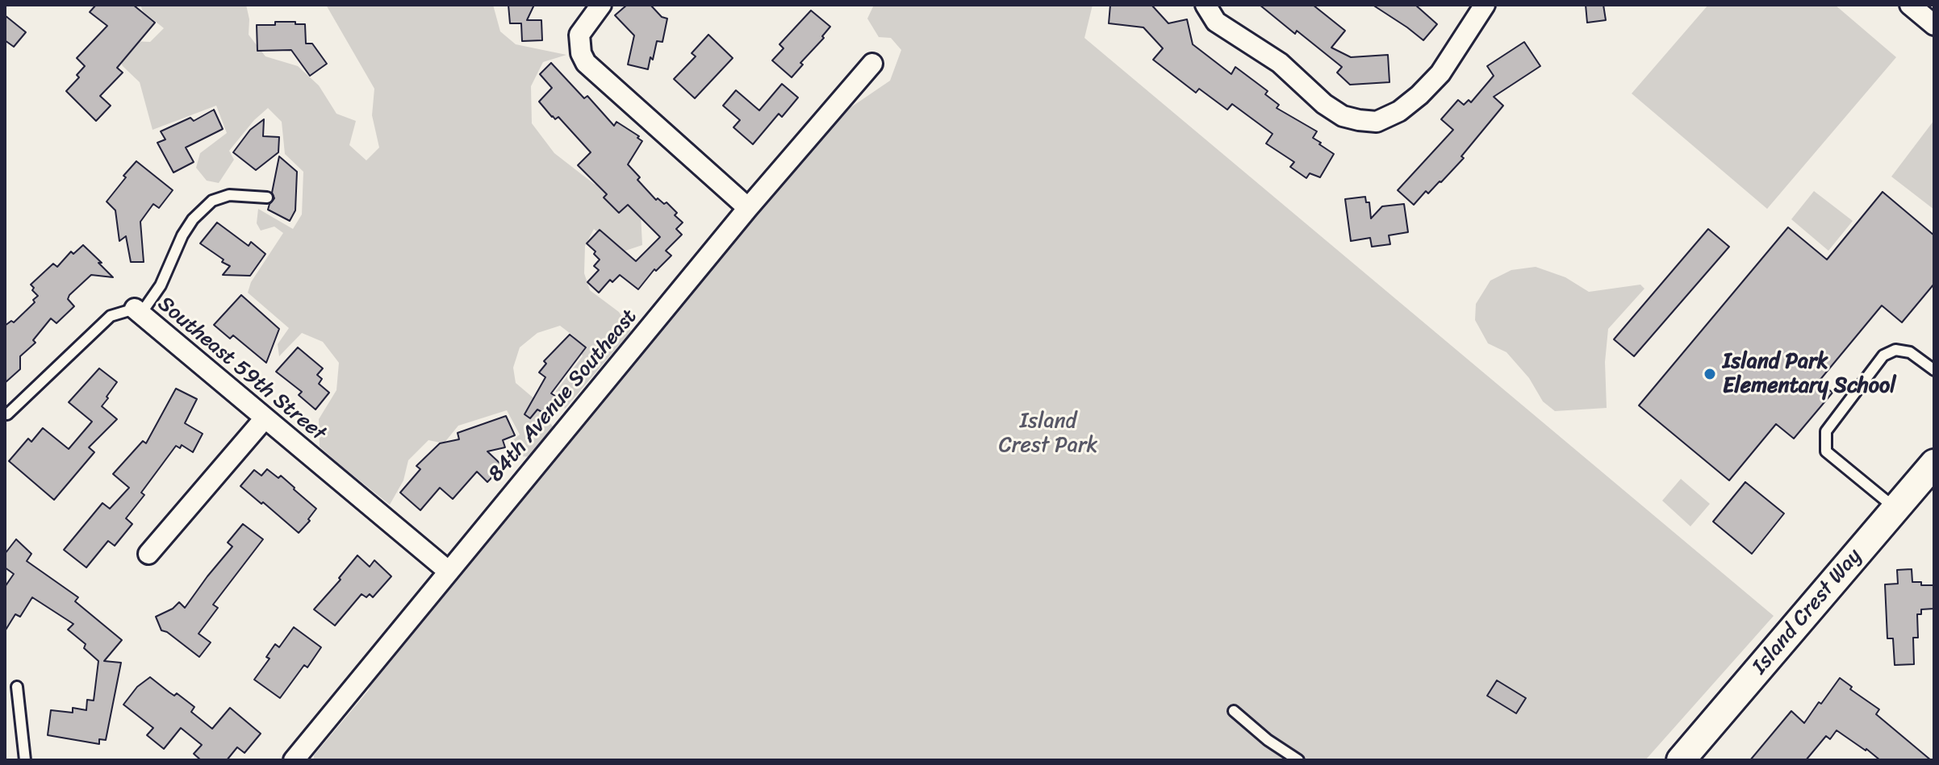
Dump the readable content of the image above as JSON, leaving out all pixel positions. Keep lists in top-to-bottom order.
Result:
{
  "streets": {
    "main road": ["Island Crest Way"],
    "street": ["Southeast 59th Street", "84th Avenue Southeast"]
  },
  "crossings": [
    ["Southeast 59th Street", "84th Avenue Southeast"]
  ],
  "parks": ["Island Crest Park"],
  "places": ["Island Park Elementary School"]
}
